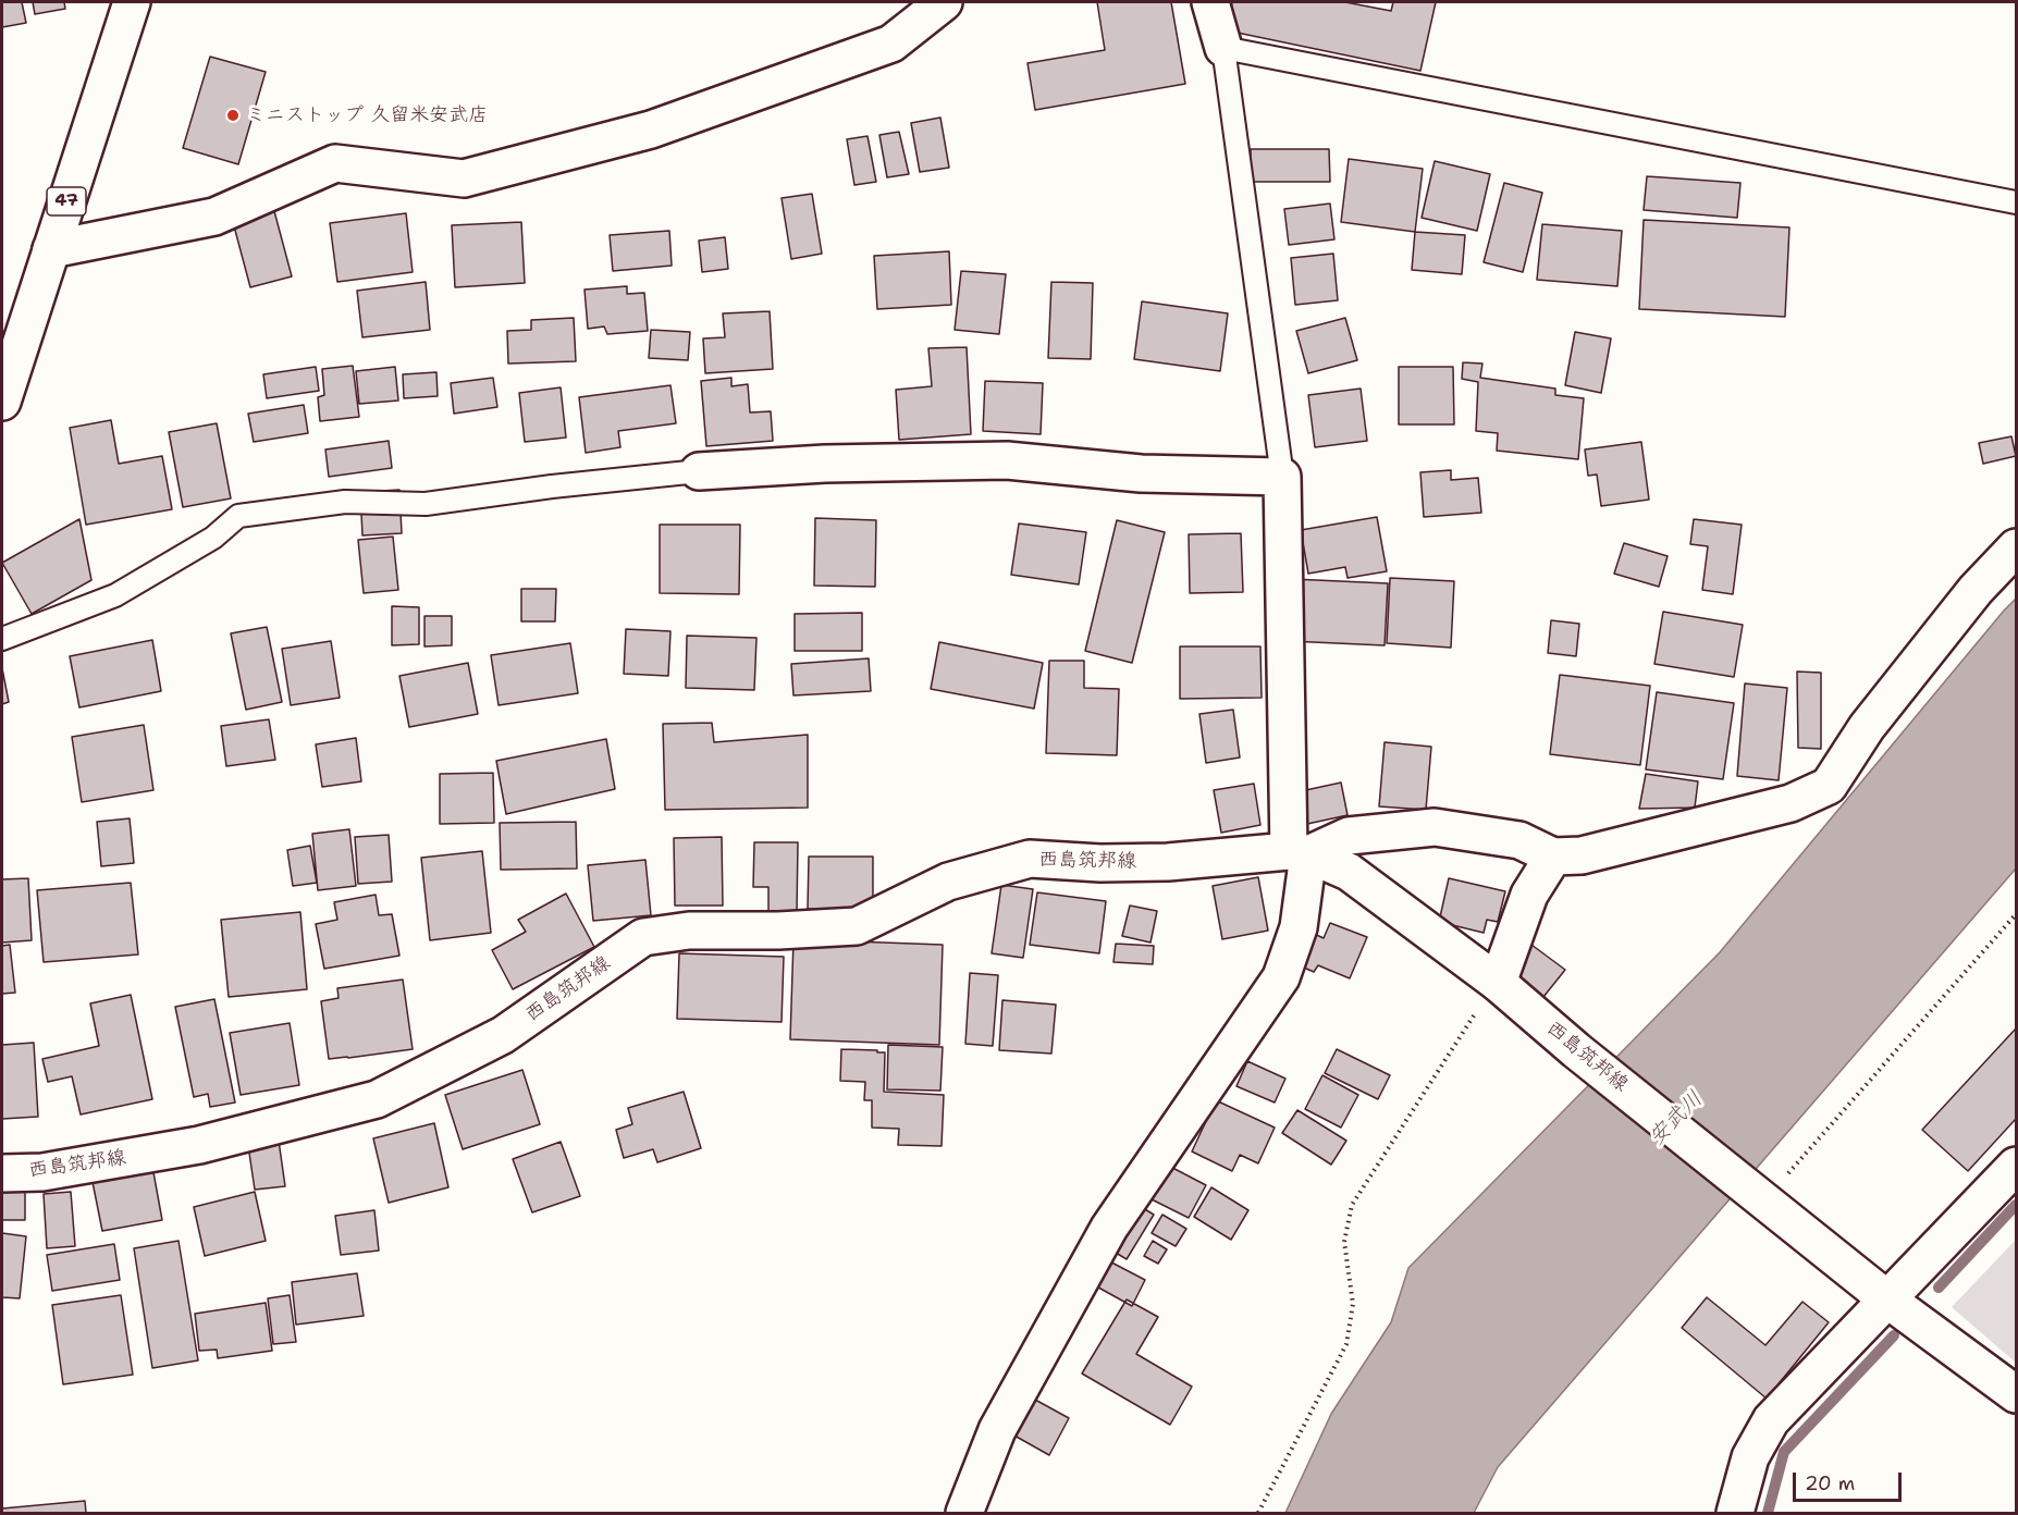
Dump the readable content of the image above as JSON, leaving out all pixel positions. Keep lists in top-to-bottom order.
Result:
{
  "streets": {
    "street": ["47", "西島筑邦線"]
  },
  "water": ["安武川"],
  "places": ["ミニストップ 久留米安武店"],
  "scale_bar": "20 m"
}
